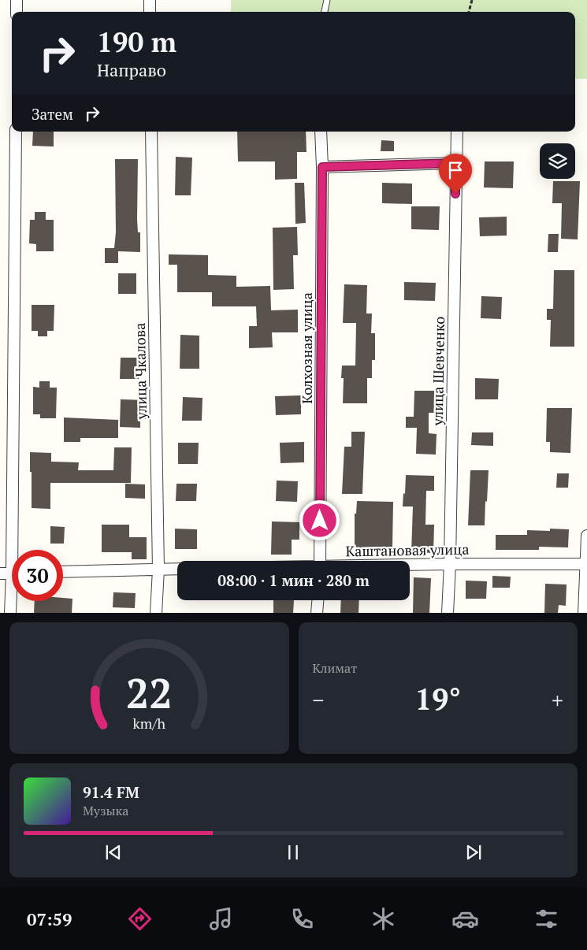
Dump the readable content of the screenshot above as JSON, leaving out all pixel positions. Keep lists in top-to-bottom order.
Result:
{
  "streets": {
    "street": [
      "Колхозная улица",
      "улица Чкалова",
      "улица Шевченко",
      "Каштановая улица"
    ]
  },
  "crossings": [
    ["улица Шевченко", "Каштановая улица"]
  ],
  "page": {
    "turn": ["190 m", "Направо"],
    "then": "Затем",
    "limit": "30",
    "trip": "08:00 · 1 мин · 280 m",
    "tile": "Климат",
    "heat": ["−", "19°", "+"],
    "song": ["91.4 FM", "Музыка"],
    "tabs": "07:59",
    "gauge": ["22", "km/h"]
  }
}
